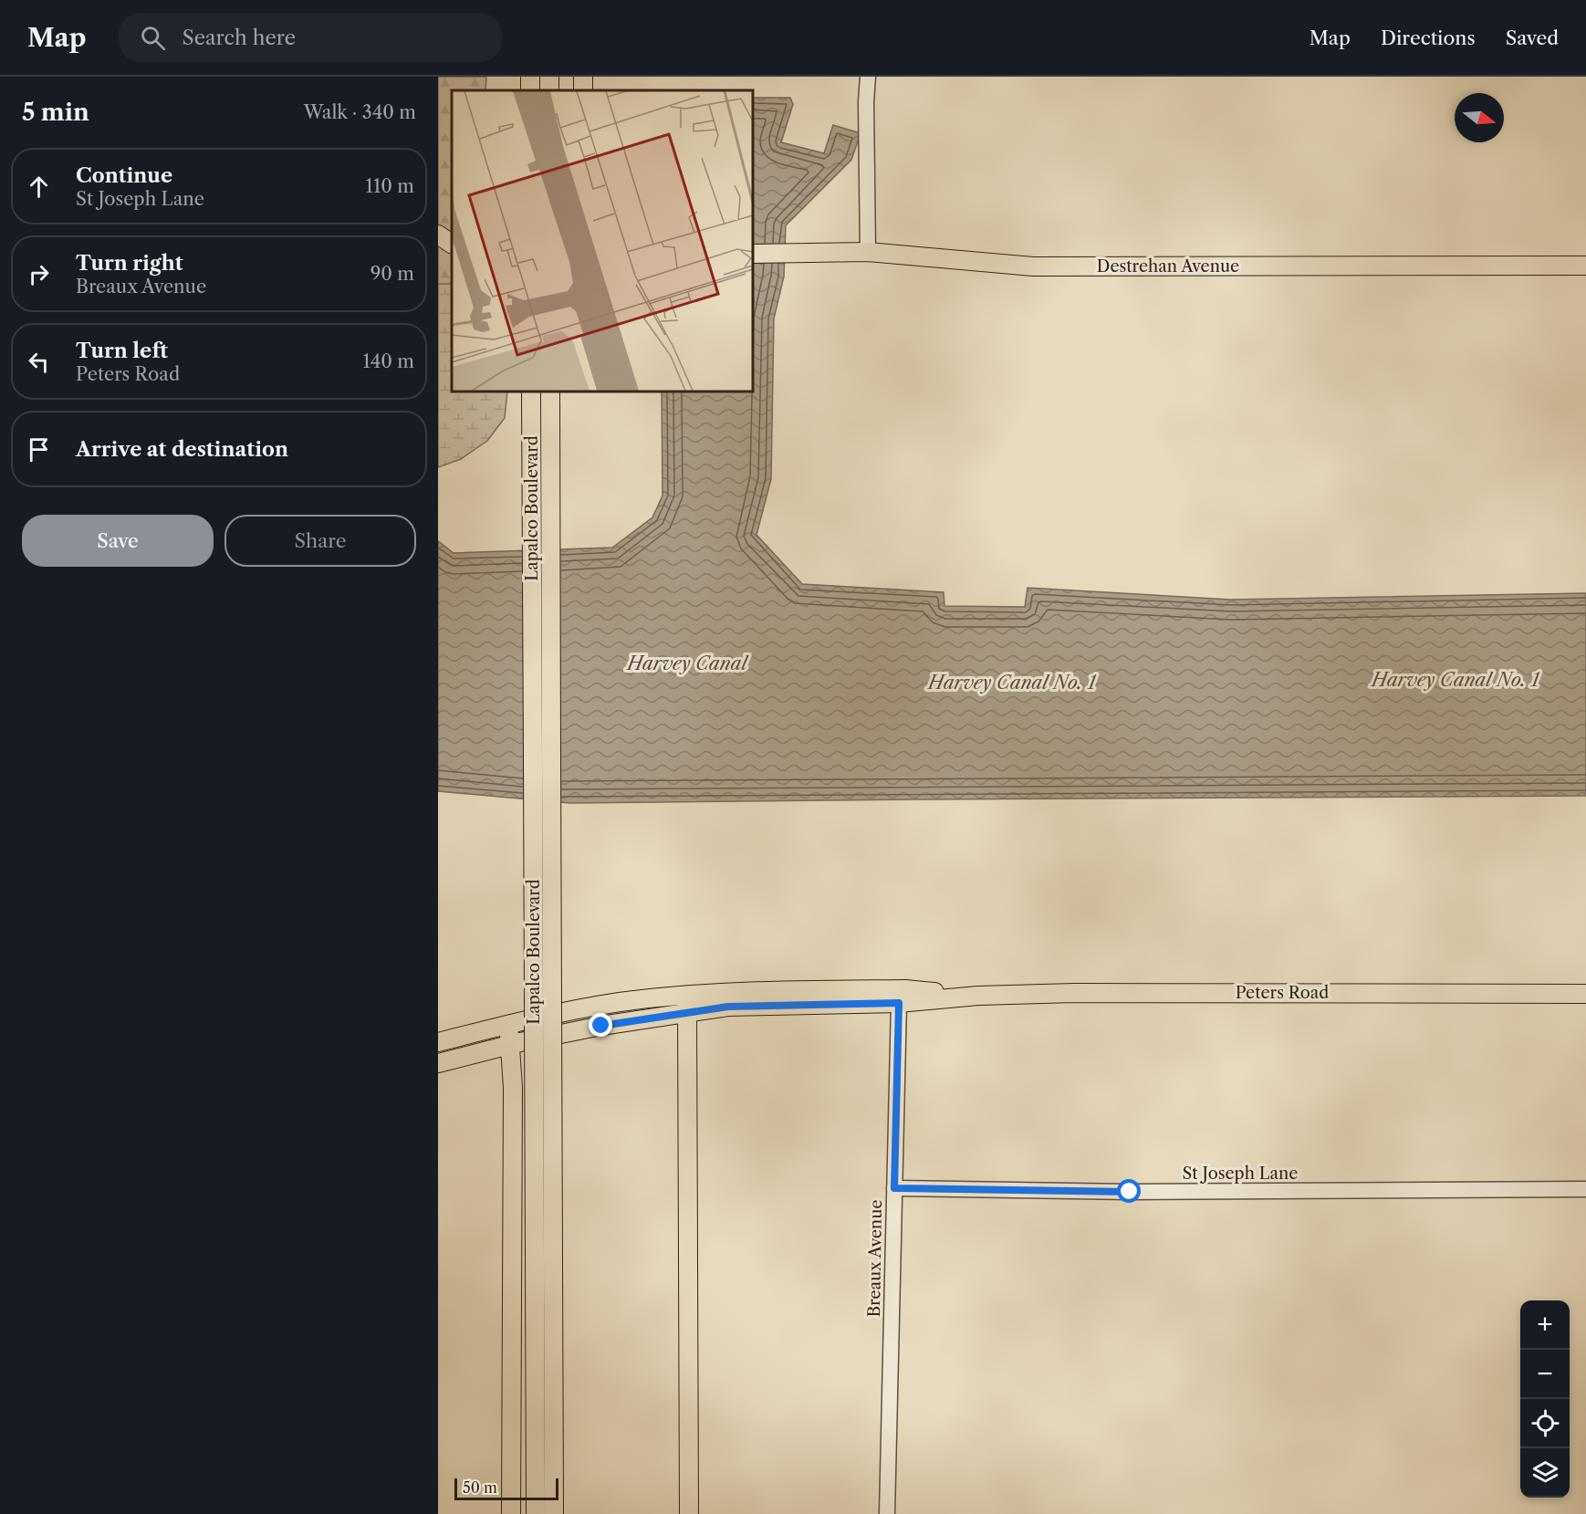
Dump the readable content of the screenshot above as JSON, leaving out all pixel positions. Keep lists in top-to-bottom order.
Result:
{
  "streets": {
    "main road": ["Destrehan Avenue", "Lapalco Boulevard", "Peters Road"],
    "street": ["St Joseph Lane", "Breaux Avenue"]
  },
  "crossings": [
    ["Peters Road", "Breaux Avenue"],
    ["St Joseph Lane", "Breaux Avenue"]
  ],
  "water": ["Harvey Canal", "Harvey Canal No. 1"],
  "scale_bar": "50 m",
  "north": "right",
  "page": {
    "header": "Map",
    "search": "Search here",
    "nav": ["Map", "Directions", "Saved"],
    "heading": ["5 min", "Walk · 340 m"],
    "list": [
      ["Continue", "St Joseph Lane", "110 m"],
      ["Turn right", "Breaux Avenue", "90 m"],
      ["Turn left", "Peters Road", "140 m"],
      "Arrive at destination"
    ],
    "buttons": ["Save", "Share"],
    "map_buttons": ["+", "−"],
    "scale": "50 m"
  }
}
